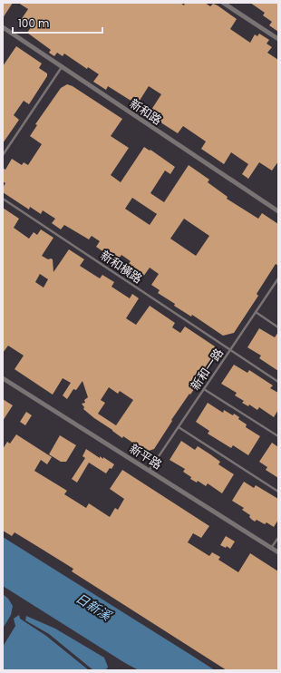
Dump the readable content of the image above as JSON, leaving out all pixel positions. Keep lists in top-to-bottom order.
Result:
{
  "streets": {
    "street": ["新和路", "新平路"],
    "lane": ["新和橫路", "新和一路"]
  },
  "crossings": [
    ["新和橫路", "新和一路"],
    ["新和一路", "新平路"]
  ],
  "water": ["日新溪"],
  "scale_bar": "100 m"
}
